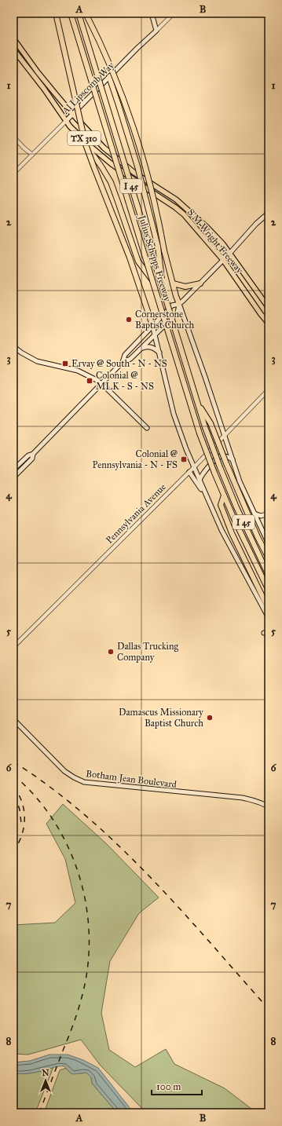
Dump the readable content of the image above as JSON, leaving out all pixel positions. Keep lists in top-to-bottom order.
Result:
{
  "streets": {
    "highway": ["TX 310", "I 45", "Julius Schepps Freeway"],
    "main road": ["Al Lipscomb Way", "S M Wright Freeway", "Botham Jean Boulevard"],
    "street": ["Pennsylvania Avenue"]
  },
  "crossings": [
    ["Al Lipscomb Way", "S M Wright Freeway"],
    ["Julius Schepps Freeway", "Pennsylvania Avenue"]
  ],
  "places": {
    "other": ["Cornerstone Baptist Church", "Dallas Trucking Company", "Damascus Missionary Baptist Church"],
    "transit": ["Ervay @ South - N - NS", "Colonial @ MLK - S - NS", "Colonial @ Pennsylvania - N - FS"]
  },
  "scale_bar": "100 m",
  "north": "top",
  "grid": {
    "columns": ["A", "B"],
    "rows": [
      "1",
      "2",
      "3",
      "4",
      "5",
      "6",
      "7",
      "8"
    ]
  }
}
